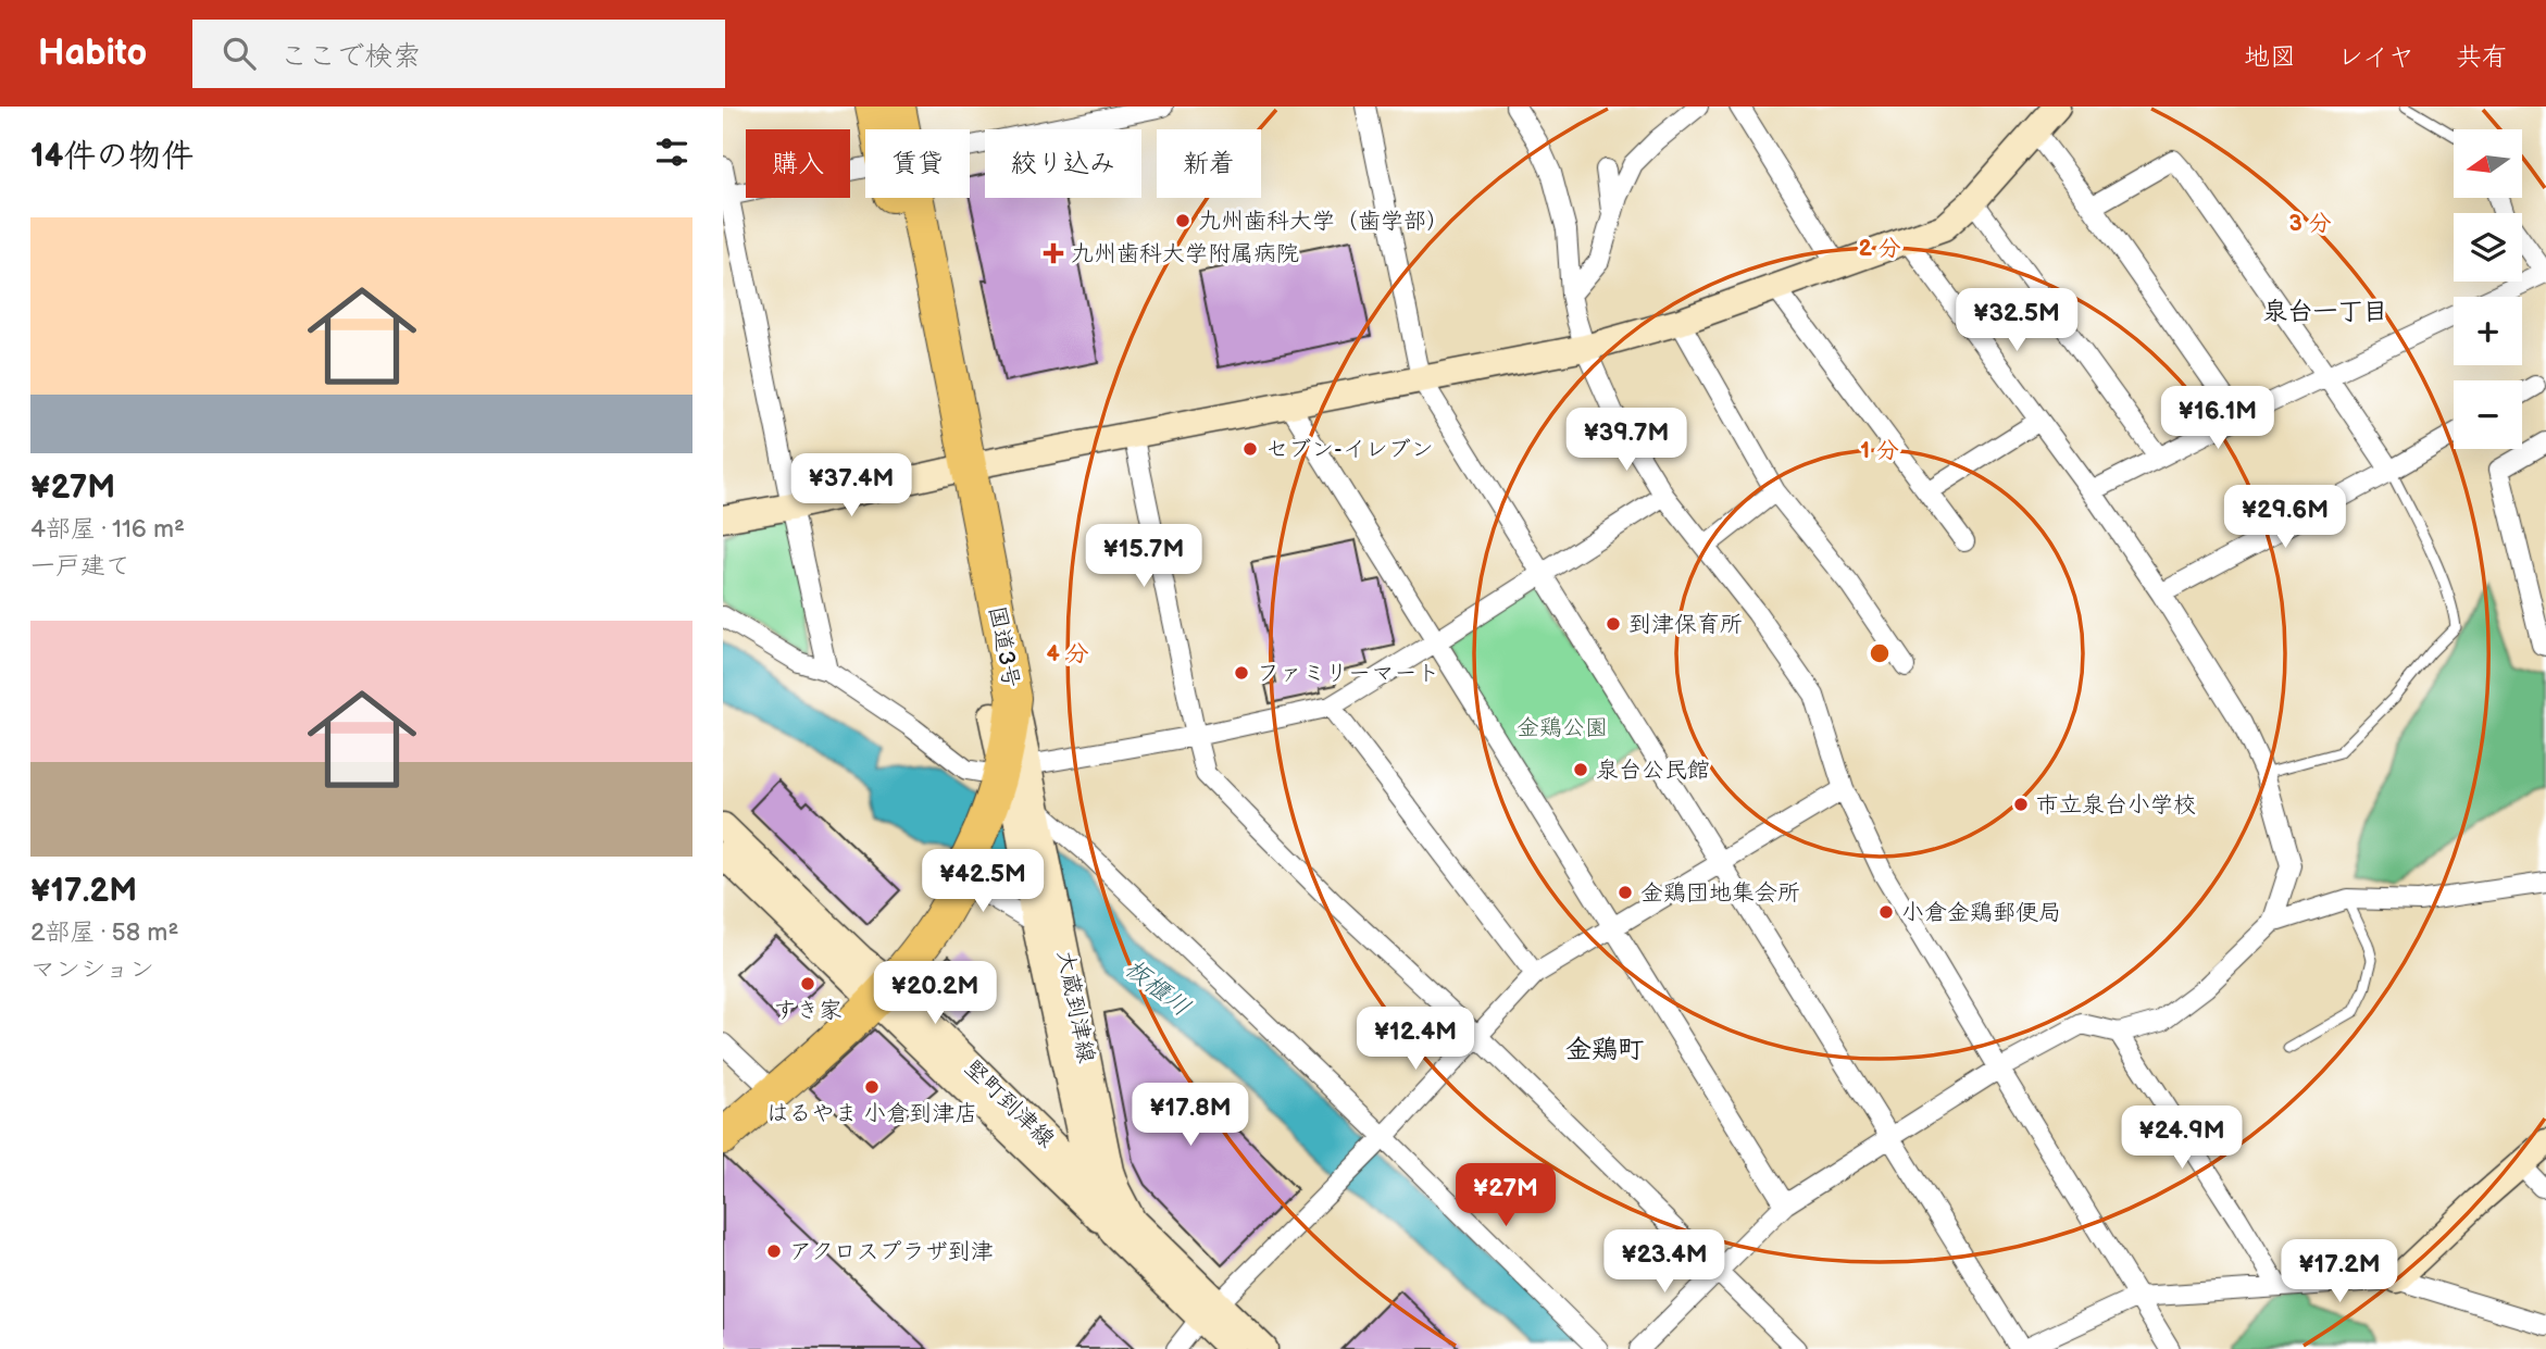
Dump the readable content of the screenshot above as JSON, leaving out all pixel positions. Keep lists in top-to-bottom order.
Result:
{
  "streets": {
    "highway": ["国道3号"],
    "main road": ["大蔵到津線", "堅町到津線"]
  },
  "crossings": [
    ["国道3号", "大蔵到津線"],
    ["国道3号", "堅町到津線"],
    ["大蔵到津線", "堅町到津線"]
  ],
  "districts": ["泉台一丁目", "金鶏町"],
  "water": ["板櫃川"],
  "parks": ["金鶏公園"],
  "places": {
    "other": [
      "九州歯科大学（歯学部）",
      "セブン-イレブン",
      "到津保育所",
      "ファミリーマート",
      "泉台公民館",
      "市立泉台小学校",
      "金鶏団地集会所",
      "小倉金鶏郵便局",
      "すき家",
      "はるやま 小倉到津店",
      "アクロスプラザ到津"
    ],
    "health": ["九州歯科大学附属病院"]
  },
  "north": "left",
  "page": {
    "header": "Habito",
    "search": "ここで検索",
    "nav": ["地図", "レイヤ", "共有"],
    "heading": "14件の物件",
    "map_buttons": ["+", "−"],
    "chip": [
      "購入",
      "賃貸",
      "絞り込み",
      "新着"
    ],
    "list": [
      {
        "name": "¥27M",
        "note": "4部屋 · 116 m² · 一戸建て"
      },
      {
        "name": "¥17.2M",
        "note": "2部屋 · 58 m² · マンション"
      }
    ],
    "price": [
      "¥32.5M",
      "¥16.1M",
      "¥39.7M",
      "¥37.4M",
      "¥29.6M",
      "¥15.7M",
      "¥42.5M",
      "¥20.2M",
      "¥12.4M",
      "¥17.8M",
      "¥24.9M",
      "¥27M",
      "¥23.4M",
      "¥17.2M"
    ]
  },
  "rings": [
    "3 分",
    "2 分",
    "1 分",
    "4 分"
  ]
}
